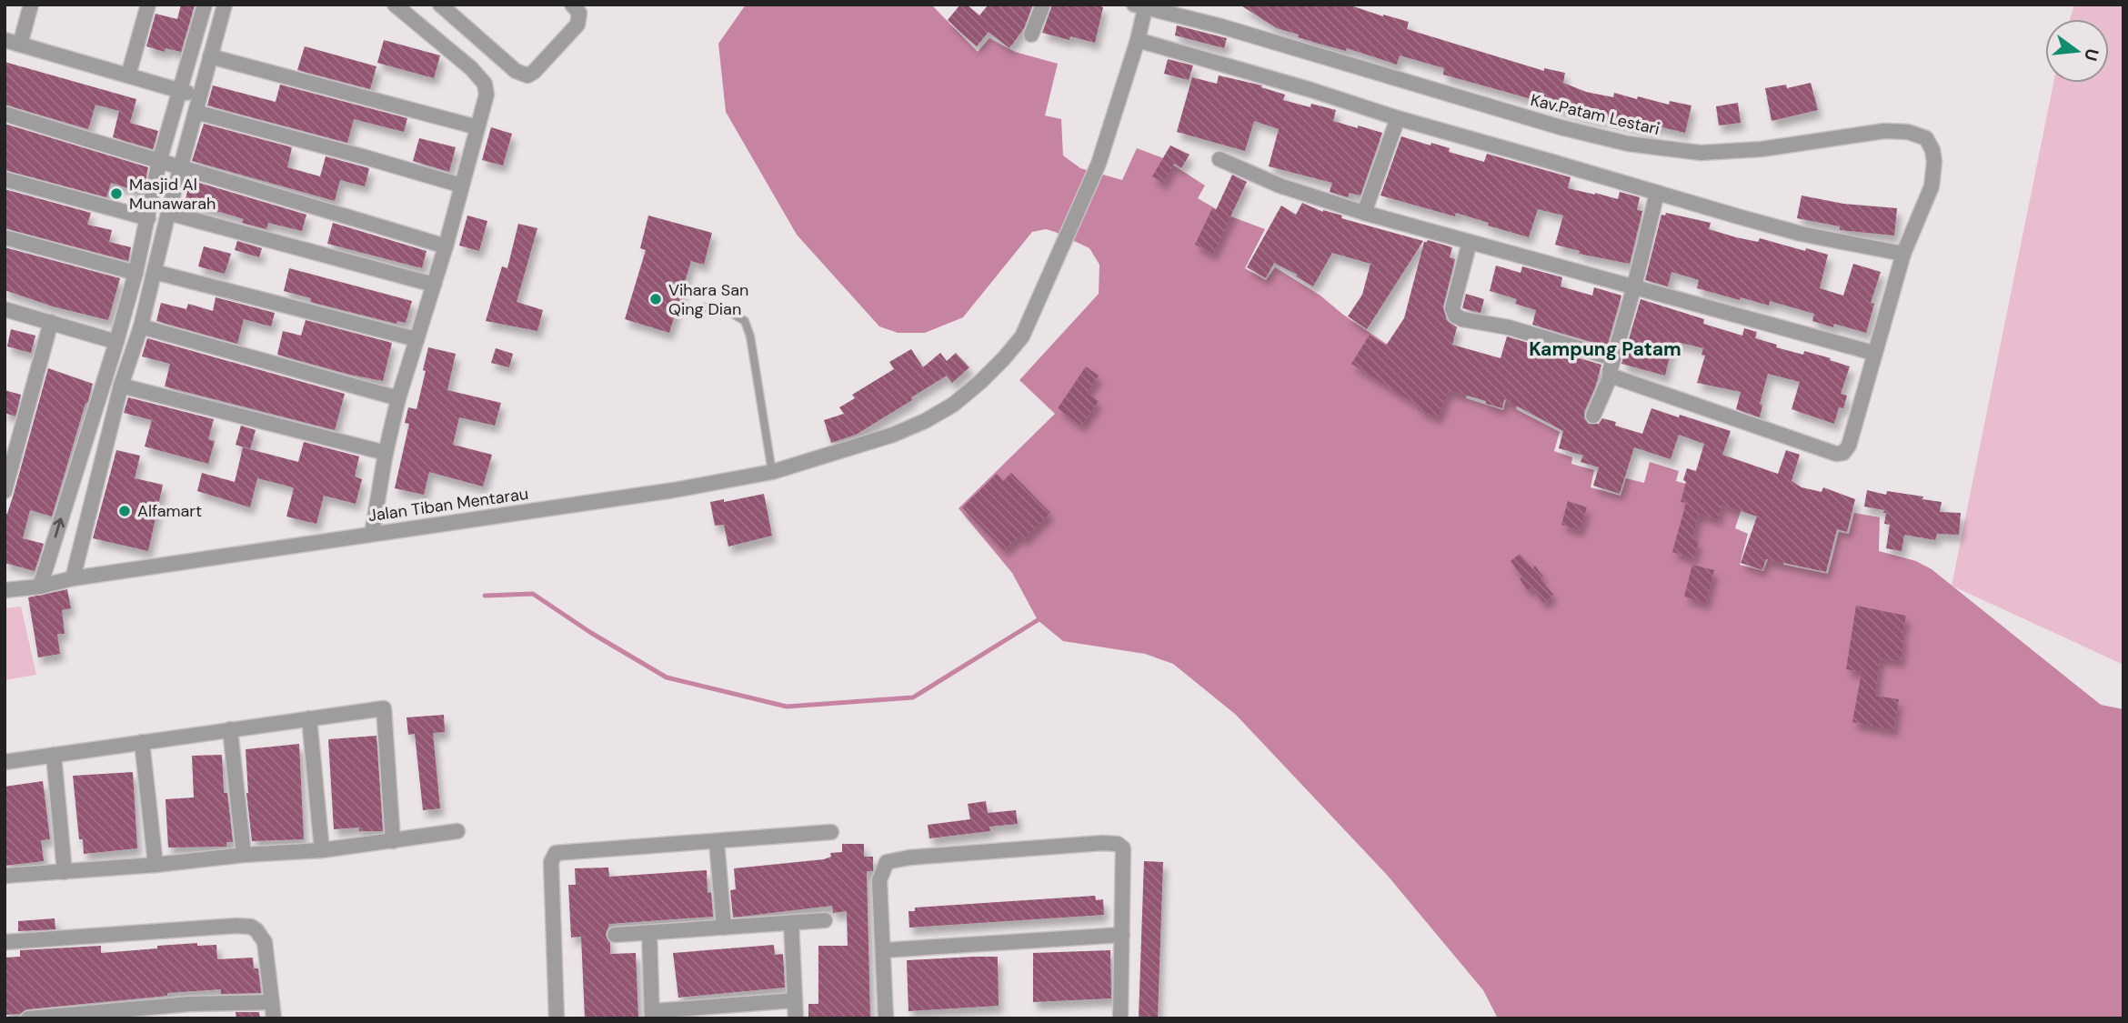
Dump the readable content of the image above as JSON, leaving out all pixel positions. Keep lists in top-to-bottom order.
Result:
{
  "streets": {
    "street": ["Kav.Patam Lestari", "Jalan Tiban Mentarau"]
  },
  "crossings": [
    ["Kav.Patam Lestari", "Jalan Tiban Mentarau"]
  ],
  "districts": ["Kampung Patam"],
  "places": ["Masjid Al Munawarah", "Vihara San Qing Dian", "Alfamart"],
  "north": "right"
}
